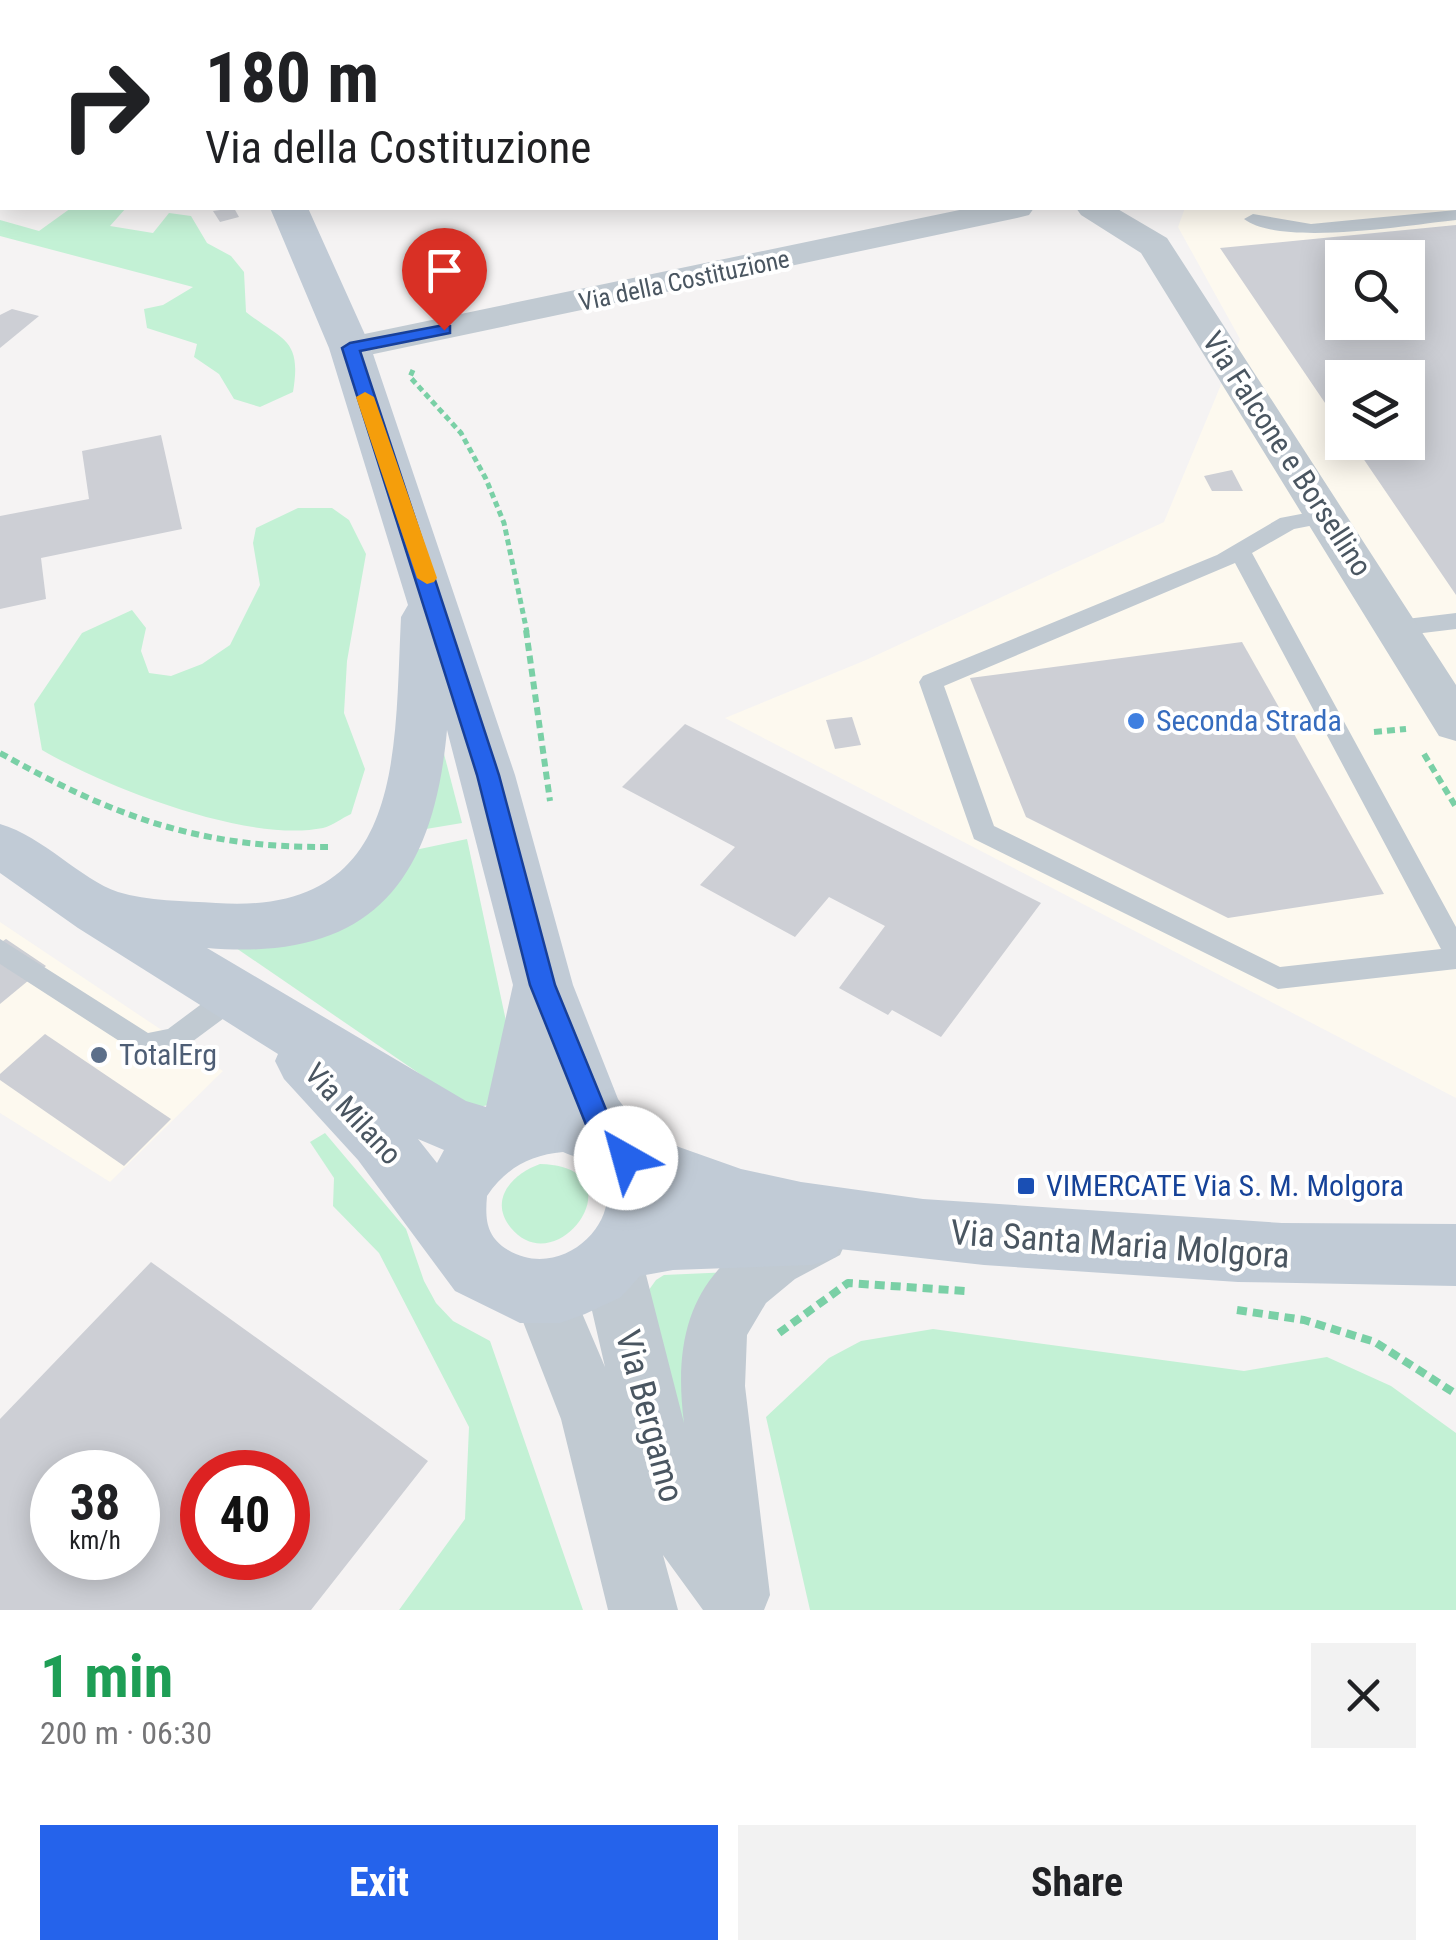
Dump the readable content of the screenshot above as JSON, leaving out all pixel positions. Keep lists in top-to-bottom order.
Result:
{
  "streets": {
    "street": [
      "Via della Costituzione",
      "Via Falcone e Borsellino",
      "Via Milano",
      "Via Santa Maria Molgora",
      "Via Bergamo"
    ]
  },
  "crossings": [
    ["Via Milano", "Via Santa Maria Molgora"],
    ["Via Milano", "Via Bergamo"],
    ["Via Santa Maria Molgora", "Via Bergamo"]
  ],
  "places": {
    "other": ["Seconda Strada", "TotalErg"],
    "transit": ["VIMERCATE Via S. M. Molgora"]
  },
  "page": {
    "turn": ["180 m", "Via della Costituzione"],
    "speed": "38 km/h",
    "limit": "40",
    "heading": ["1 min", "200 m · 06:30"],
    "buttons": ["Exit", "Share"]
  }
}
